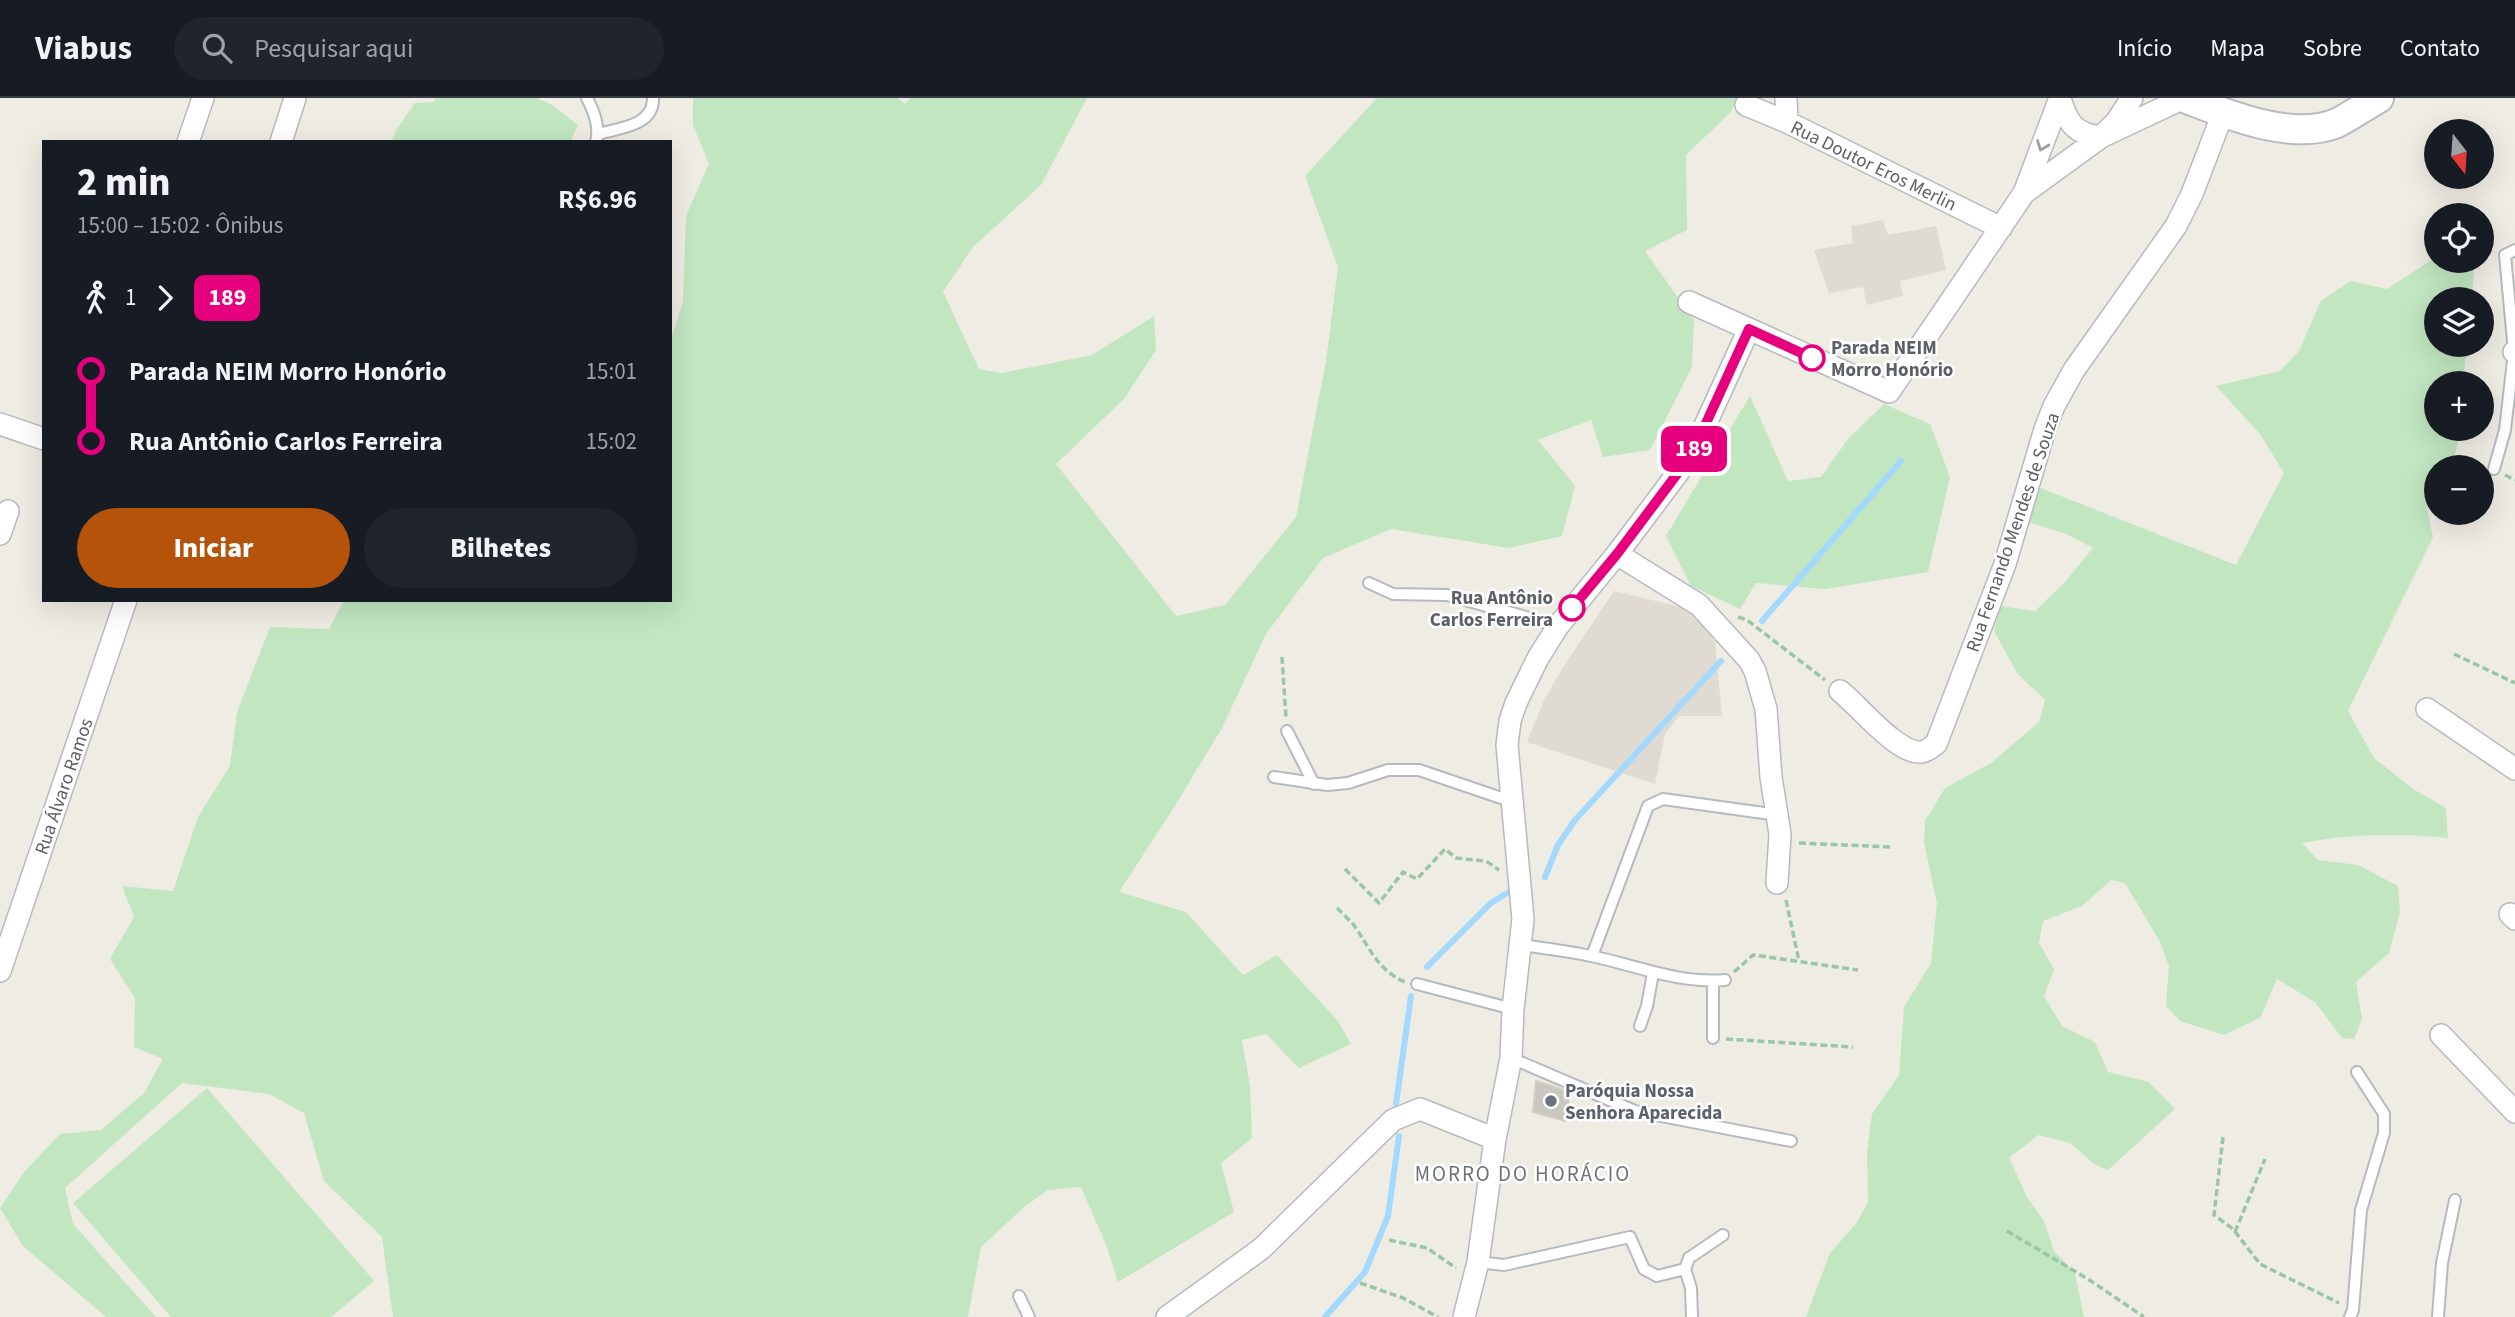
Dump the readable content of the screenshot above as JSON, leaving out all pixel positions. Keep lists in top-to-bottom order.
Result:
{
  "streets": {
    "street": ["Rua Doutor Eros Merlin", "Rua Fernando Mendes de Souza", "Rua Álvaro Ramos"]
  },
  "districts": ["MORRO DO HORÁCIO"],
  "places": ["Parada NEIM Morro Honório", "Rua Antônio Carlos Ferreira", "Paróquia Nossa Senhora Aparecida"],
  "lines": ["bus line 189"],
  "north": "bottom",
  "page": {
    "header": "Viabus",
    "search": "Pesquisar aqui",
    "nav": [
      "Início",
      "Mapa",
      "Sobre",
      "Contato"
    ],
    "on_map": "189",
    "map_buttons": ["+", "−"],
    "heading": ["2 min", "15:00 – 15:02 · Ônibus", "R$6.96"],
    "legs": ["1", "189"],
    "list": [
      {
        "name": "Parada NEIM Morro Honório",
        "value": "15:01"
      },
      {
        "name": "Rua Antônio Carlos Ferreira",
        "value": "15:02"
      }
    ],
    "buttons": ["Iniciar", "Bilhetes"]
  }
}
